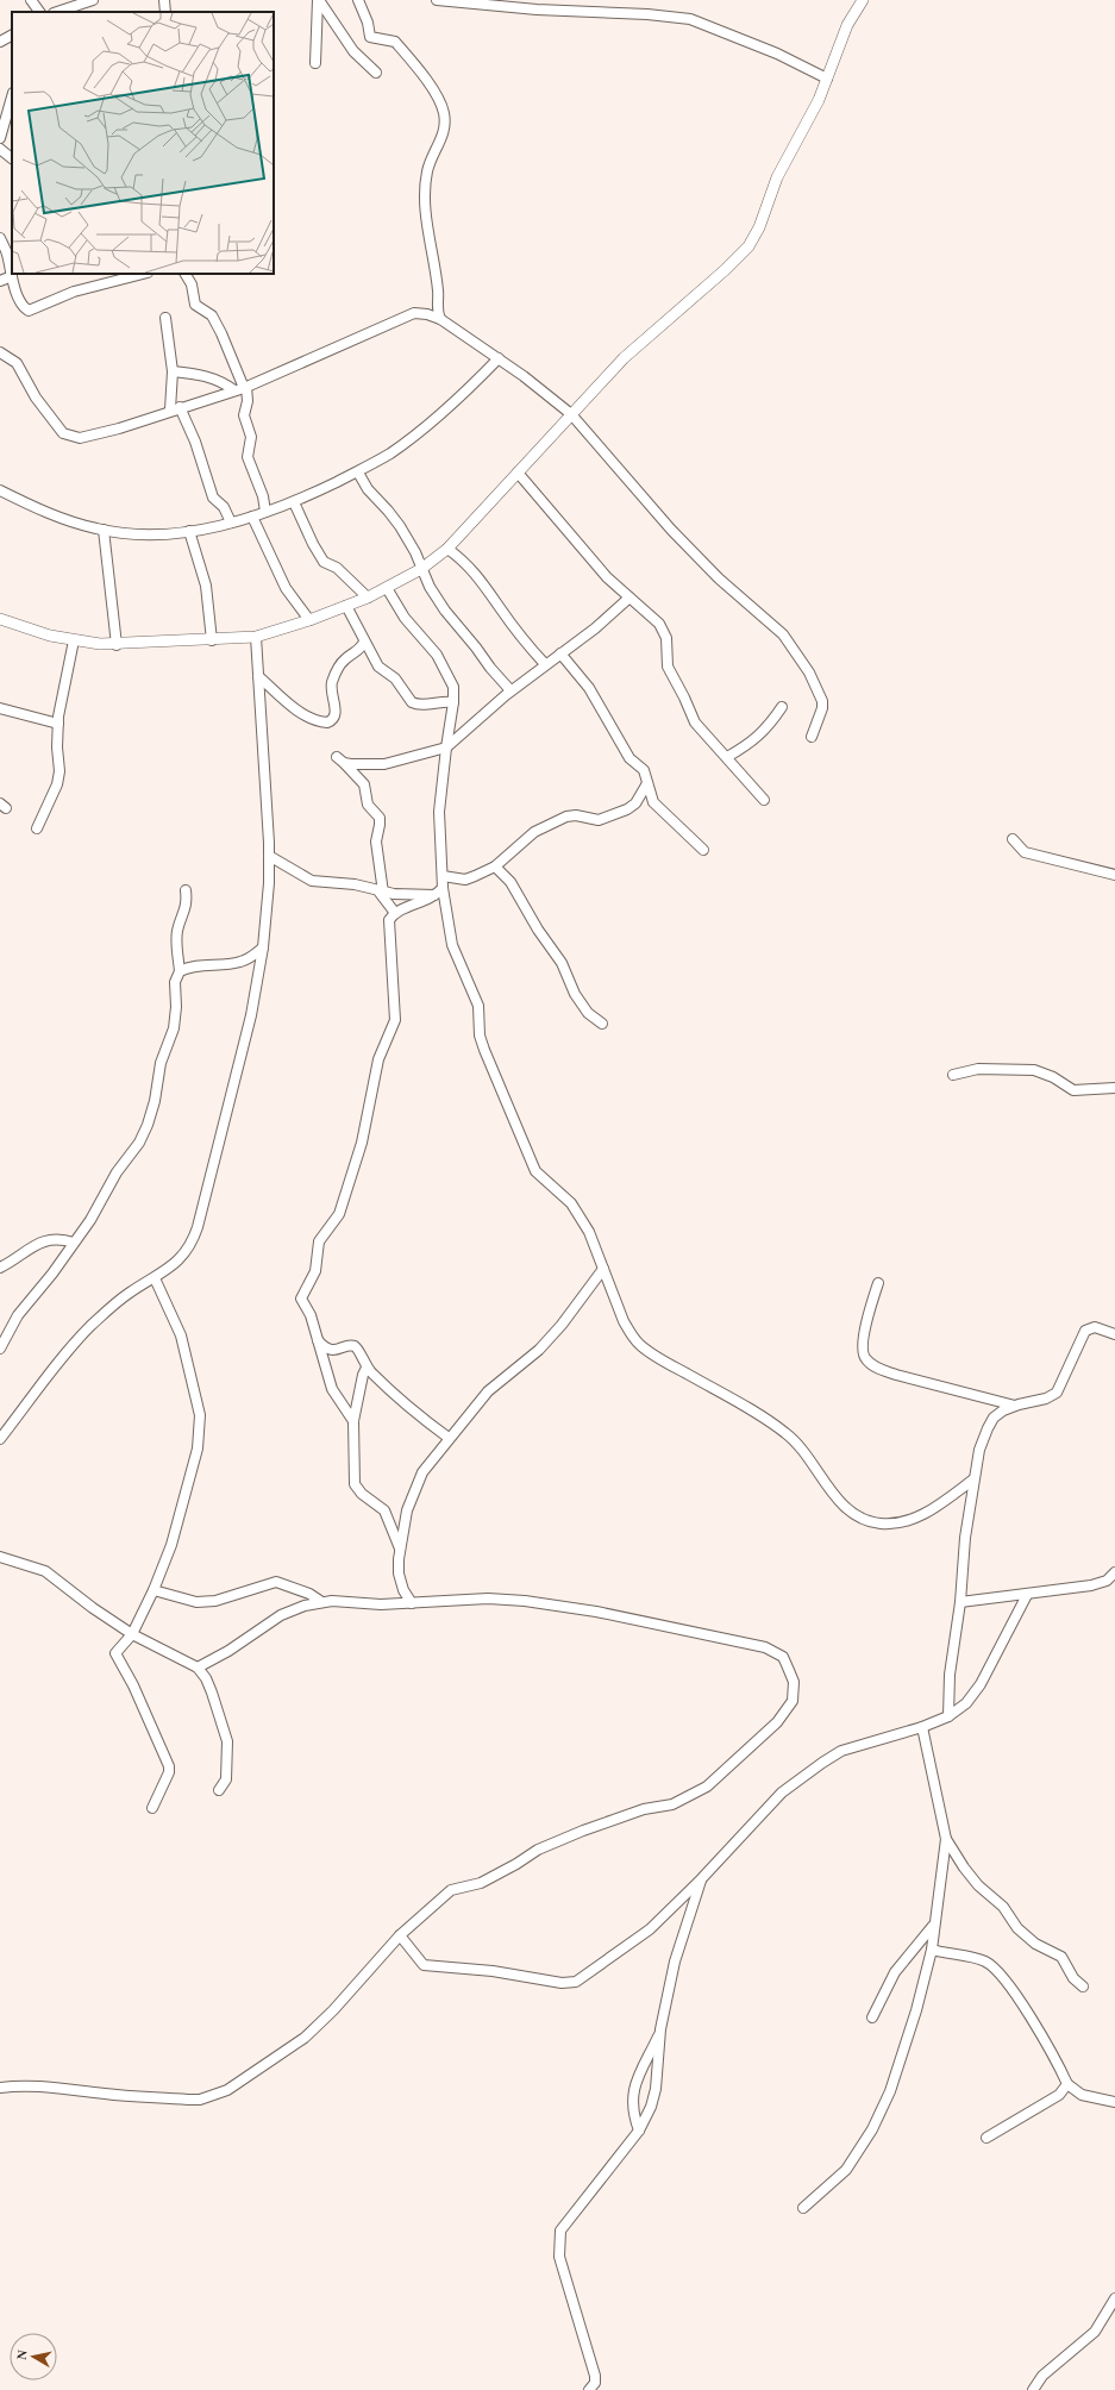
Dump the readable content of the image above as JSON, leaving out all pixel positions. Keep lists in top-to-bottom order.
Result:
{
  "north": "left"
}
